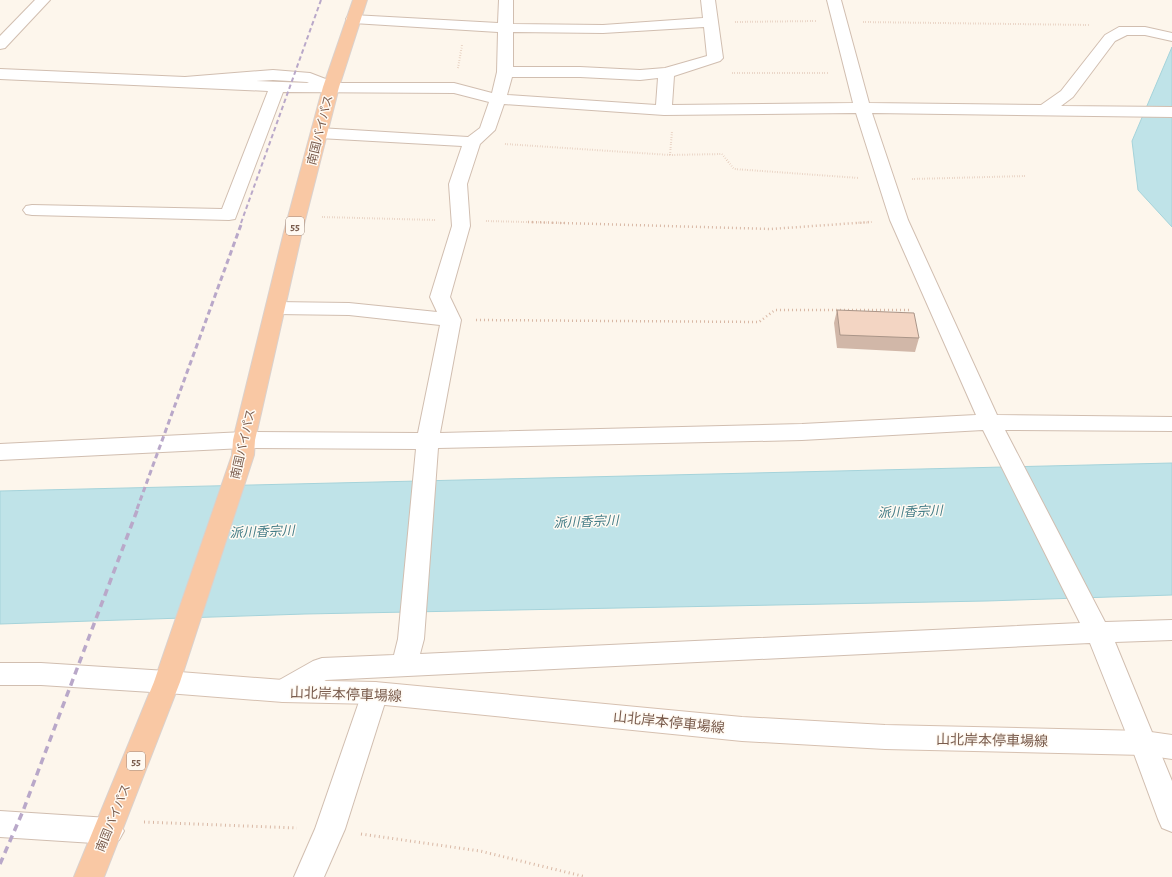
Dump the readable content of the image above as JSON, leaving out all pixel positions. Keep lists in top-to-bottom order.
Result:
{
  "streets": {
    "highway": ["南国バイパス", "55"],
    "street": ["山北岸本停車場線"]
  },
  "crossings": [
    ["南国バイパス", "山北岸本停車場線"]
  ],
  "water": ["派川香宗川"]
}
